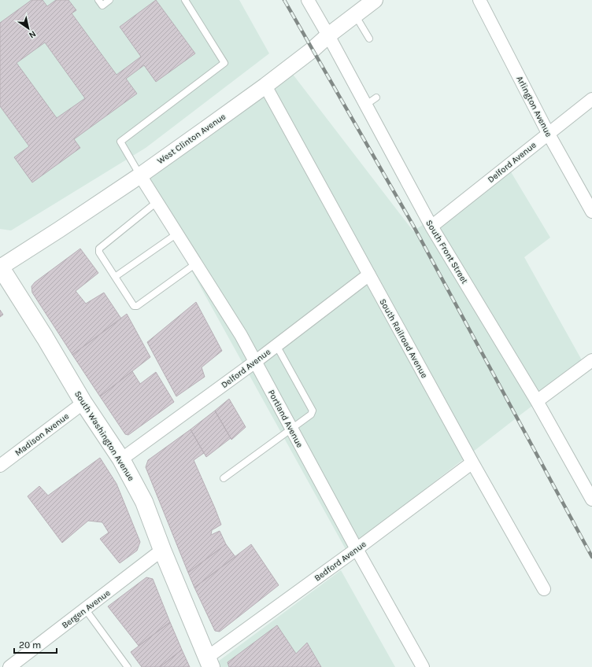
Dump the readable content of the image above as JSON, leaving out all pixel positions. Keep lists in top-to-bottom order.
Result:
{
  "streets": {
    "main road": ["South Washington Avenue"],
    "street": [
      "Arlington Avenue",
      "West Clinton Avenue",
      "Delford Avenue",
      "South Front Street",
      "South Railroad Avenue",
      "Portland Avenue",
      "Madison Avenue",
      "Bedford Avenue",
      "Bergen Avenue"
    ]
  },
  "crossings": [
    ["Arlington Avenue", "Delford Avenue"],
    ["West Clinton Avenue", "South Front Street"],
    ["West Clinton Avenue", "South Railroad Avenue"],
    ["West Clinton Avenue", "Portland Avenue"],
    ["West Clinton Avenue", "South Washington Avenue"],
    ["Delford Avenue", "South Front Street"],
    ["Delford Avenue", "South Railroad Avenue"],
    ["Delford Avenue", "Portland Avenue"],
    ["Delford Avenue", "South Washington Avenue"],
    ["South Railroad Avenue", "Bedford Avenue"],
    ["Portland Avenue", "Bedford Avenue"],
    ["Madison Avenue", "South Washington Avenue"],
    ["South Washington Avenue", "Bedford Avenue"],
    ["South Washington Avenue", "Bergen Avenue"]
  ],
  "scale_bar": "20 m",
  "north": "bottom right"
}
